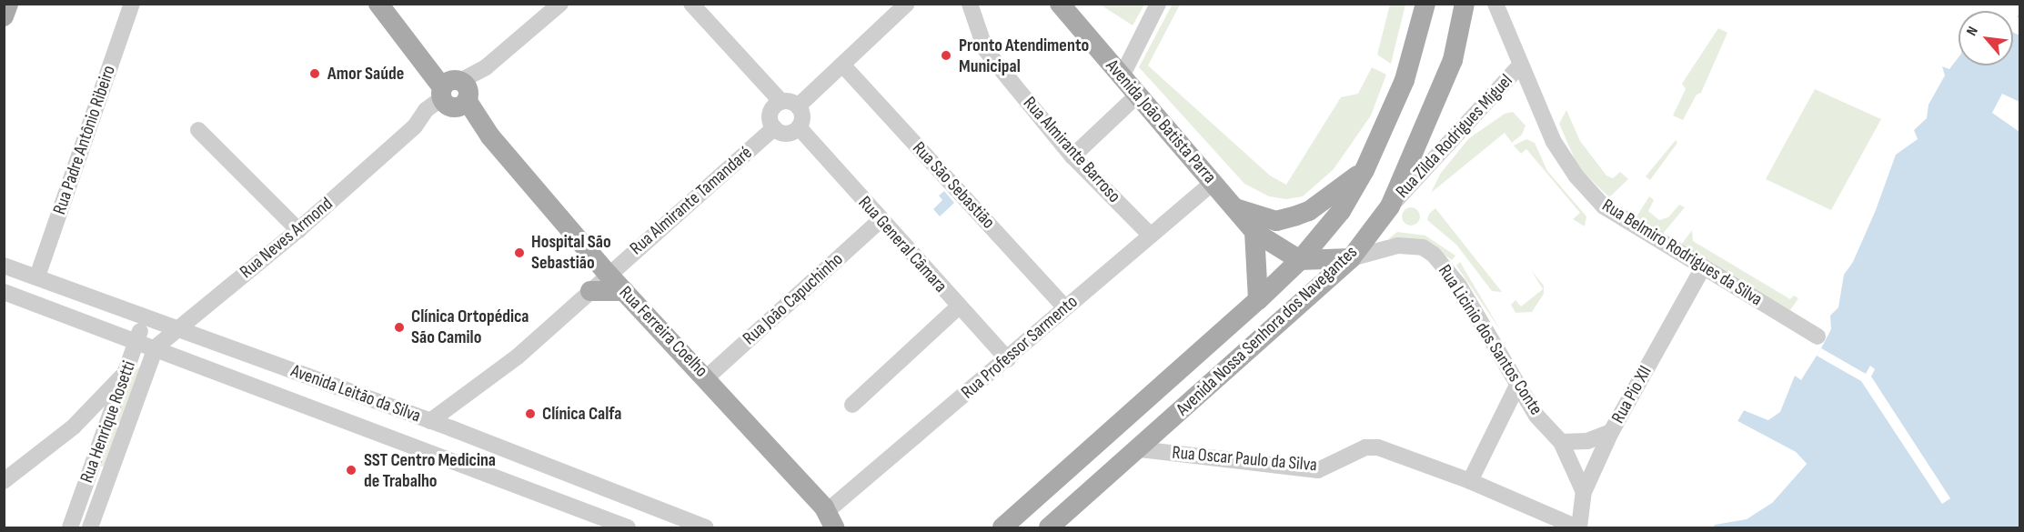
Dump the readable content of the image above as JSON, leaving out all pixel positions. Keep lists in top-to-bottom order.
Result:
{
  "streets": {
    "main road": ["Avenida João Batista Parra", "Avenida Nossa Senhora dos Navegantes", "Rua Ferreira Coelho"],
    "street": [
      "Rua Zilda Rodrigues Miguel",
      "Rua Padre Antônio Ribeiro",
      "Rua Almirante Barroso",
      "Rua São Sebastião",
      "Rua Almirante Tamandaré",
      "Rua Neves Armond",
      "Rua General Câmara",
      "Rua Belmiro Rodrigues da Silva",
      "Rua João Capuchinho",
      "Rua Licinio dos Santos Conte",
      "Rua Professor Sarmento",
      "Avenida Leitão da Silva",
      "Rua Pio XII",
      "Rua Henrique Rosetti",
      "Rua Oscar Paulo da Silva"
    ]
  },
  "crossings": [
    ["Avenida João Batista Parra", "Avenida Nossa Senhora dos Navegantes"],
    ["Avenida João Batista Parra", "Rua Professor Sarmento"],
    ["Rua Zilda Rodrigues Miguel", "Rua Belmiro Rodrigues da Silva"],
    ["Rua Zilda Rodrigues Miguel", "Avenida Nossa Senhora dos Navegantes"],
    ["Rua Padre Antônio Ribeiro", "Avenida Leitão da Silva"],
    ["Rua Almirante Barroso", "Rua Professor Sarmento"],
    ["Rua São Sebastião", "Rua Professor Sarmento"],
    ["Rua Almirante Tamandaré", "Rua General Câmara"],
    ["Rua Almirante Tamandaré", "Rua Ferreira Coelho"],
    ["Rua Almirante Tamandaré", "Avenida Leitão da Silva"],
    ["Rua Neves Armond", "Rua Ferreira Coelho"],
    ["Rua Neves Armond", "Avenida Leitão da Silva"],
    ["Rua Neves Armond", "Rua Henrique Rosetti"],
    ["Rua General Câmara", "Rua João Capuchinho"],
    ["Rua General Câmara", "Rua Professor Sarmento"],
    ["Rua Belmiro Rodrigues da Silva", "Rua Pio XII"],
    ["Rua João Capuchinho", "Rua Ferreira Coelho"],
    ["Avenida Nossa Senhora dos Navegantes", "Rua Licinio dos Santos Conte"],
    ["Avenida Nossa Senhora dos Navegantes", "Rua Oscar Paulo da Silva"],
    ["Rua Ferreira Coelho", "Rua Professor Sarmento"],
    ["Rua Licinio dos Santos Conte", "Rua Pio XII"],
    ["Avenida Leitão da Silva", "Rua Henrique Rosetti"],
    ["Rua Pio XII", "Rua Oscar Paulo da Silva"]
  ],
  "places": [
    "Pronto Atendimento Municipal",
    "Amor Saúde",
    "Hospital São Sebastião",
    "Clínica Ortopédica São Camilo",
    "Clínica Calfa",
    "SST Centro Medicina de Trabalho"
  ],
  "north": "top left"
}
